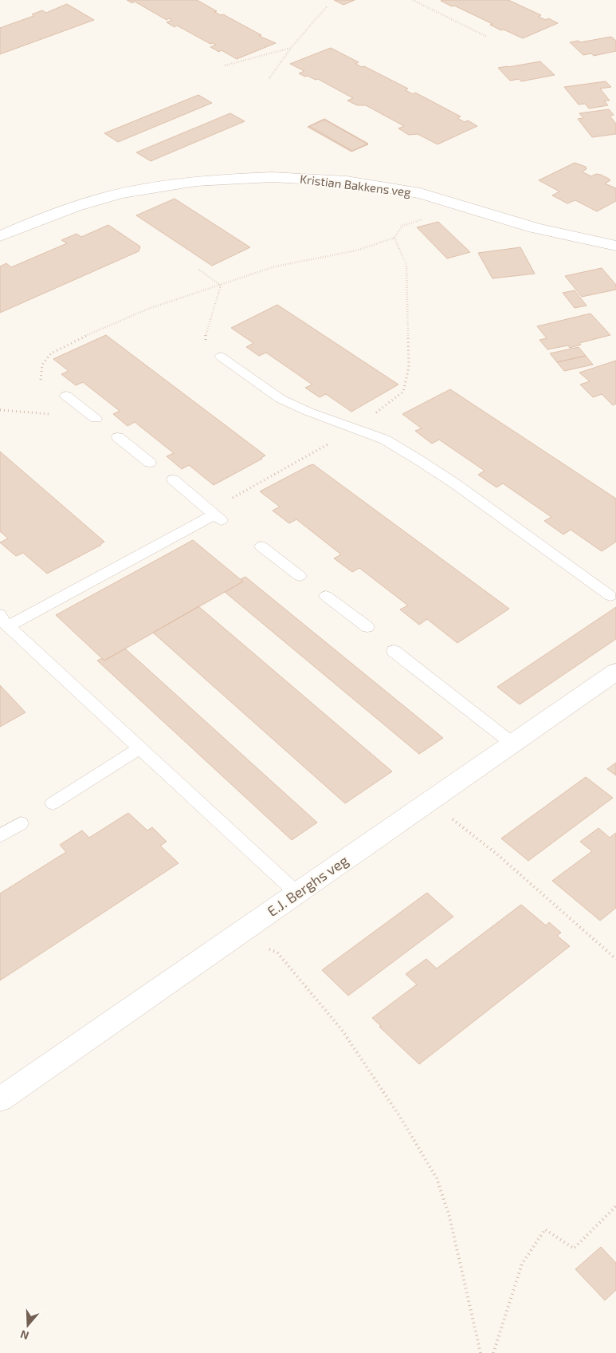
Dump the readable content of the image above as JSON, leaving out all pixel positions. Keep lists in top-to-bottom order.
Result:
{
  "streets": {
    "street": ["Kristian Bakkens veg", "E.J. Berghs veg"]
  },
  "north": "bottom"
}
